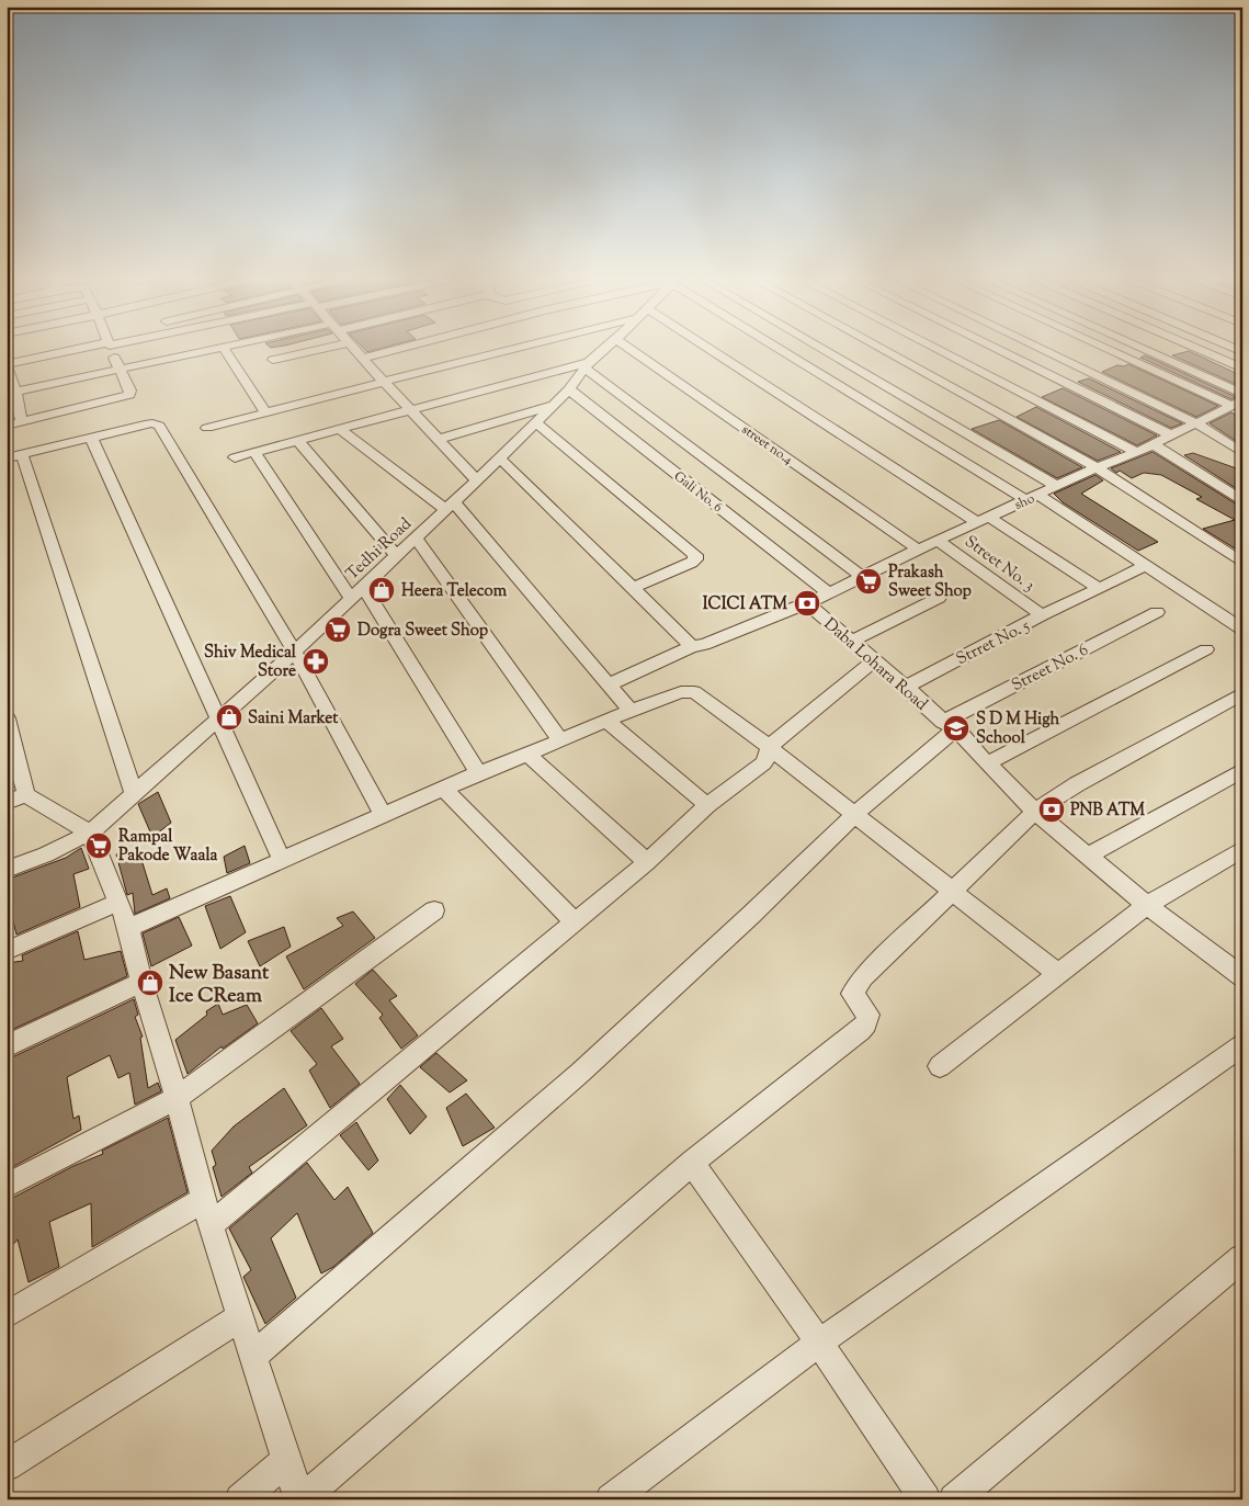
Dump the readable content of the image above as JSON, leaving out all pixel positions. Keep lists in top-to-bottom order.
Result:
{
  "streets": {
    "street": [
      "street no.4",
      "Gali No. 6",
      "sho",
      "Tedhi Road",
      "Street No. 3",
      "Strret No. 5",
      "Daba Lohara Road",
      "Street No. 6"
    ]
  },
  "crossings": [
    ["street no.4", "sho"],
    ["Gali No. 6", "sho"],
    ["Gali No. 6", "Tedhi Road"],
    ["sho", "Street No. 3"],
    ["sho", "Daba Lohara Road"],
    ["Street No. 3", "Strret No. 5"],
    ["Strret No. 5", "Daba Lohara Road"],
    ["Daba Lohara Road", "Street No. 6"]
  ],
  "places": {
    "supermarket": ["Prakash Sweet Shop", "Dogra Sweet Shop", "Rampal Pakode Waala"],
    "shop": ["Heera Telecom", "Saini Market", "New Basant Ice CReam"],
    "bank": ["ICICI ATM", "PNB ATM"],
    "pharmacy": ["Shiv Medical Store"],
    "school or university": ["S D M High School"]
  }
}
